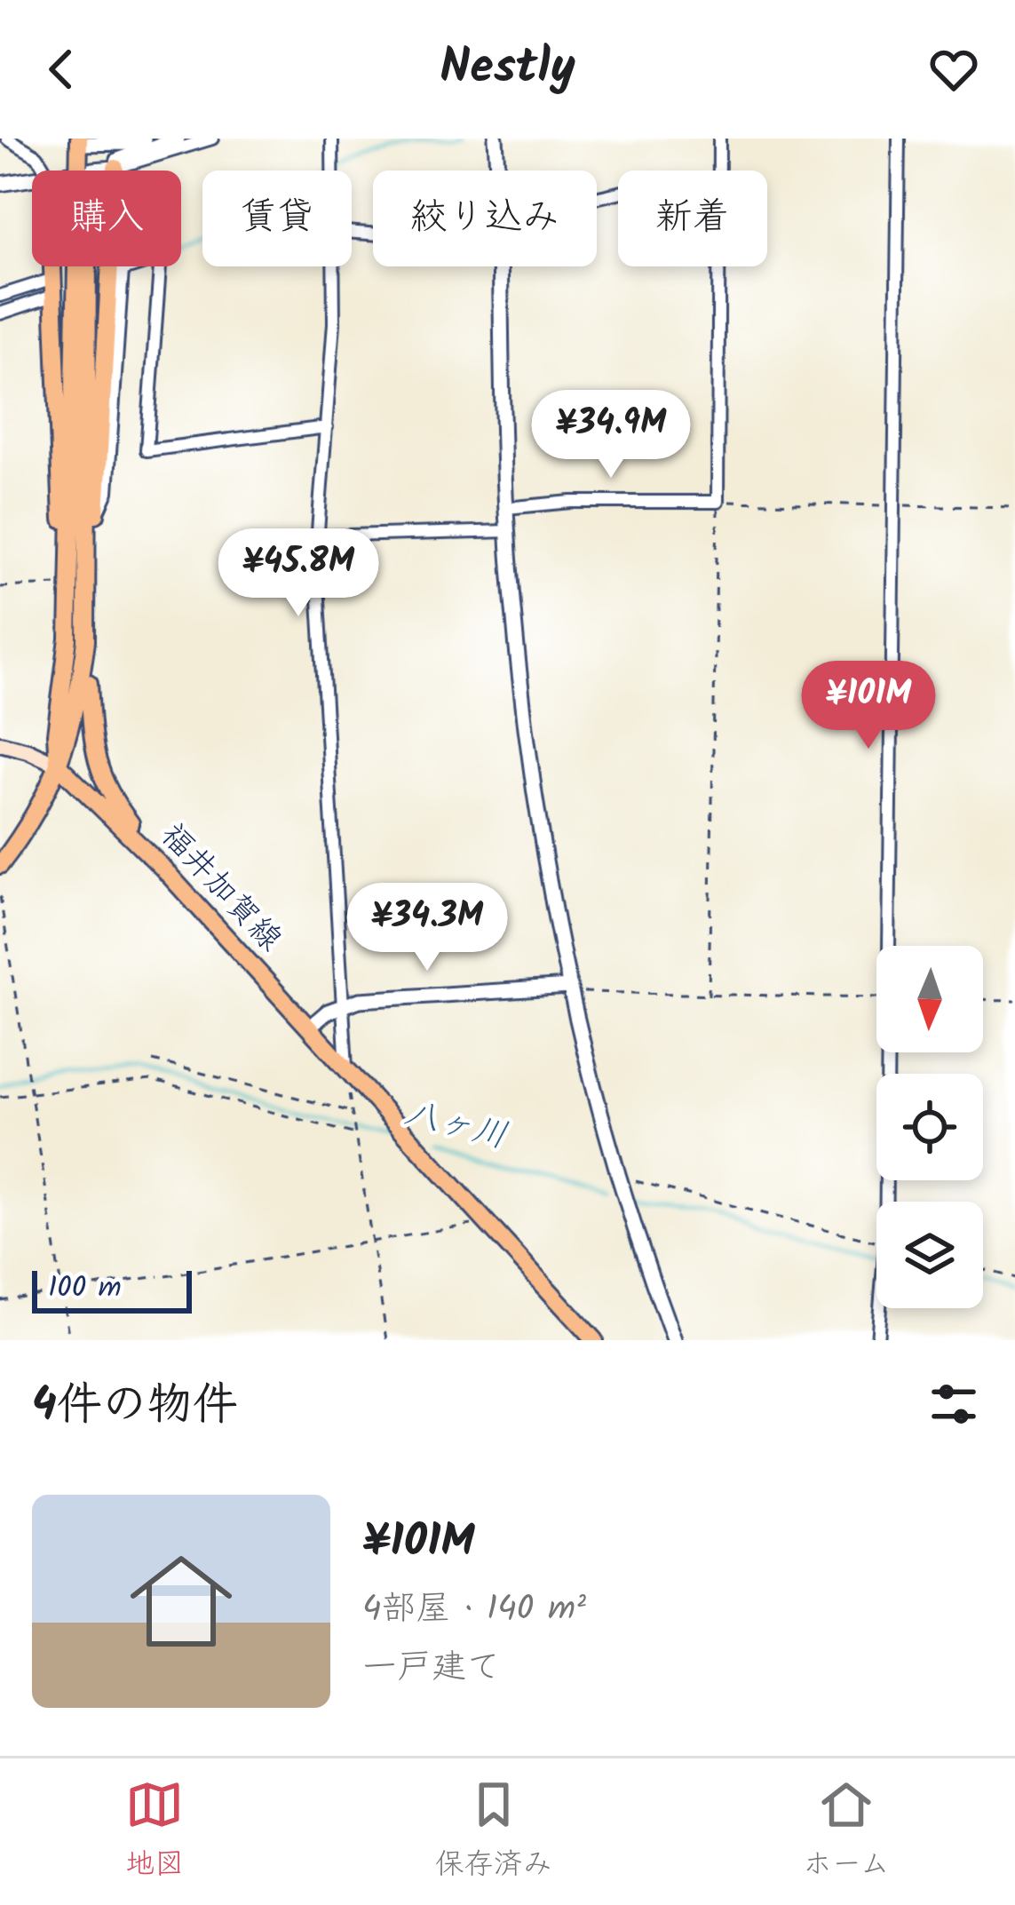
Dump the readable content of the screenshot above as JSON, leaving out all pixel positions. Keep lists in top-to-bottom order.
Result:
{
  "streets": {
    "main road": ["福井加賀線"]
  },
  "water": ["八ヶ川"],
  "scale_bar": "100 m",
  "north": "bottom",
  "page": {
    "header": "Nestly",
    "chip": [
      "購入",
      "賃貸",
      "絞り込み",
      "新着"
    ],
    "price": [
      "¥34.9M",
      "¥45.8M",
      "¥101M",
      "¥34.3M"
    ],
    "scale": "100 m",
    "heading": "4件の物件",
    "list": [
      {
        "name": "¥101M",
        "note": "4部屋 · 140 m² · 一戸建て"
      }
    ],
    "tabs": ["地図", "保存済み", "ホーム"]
  }
}
